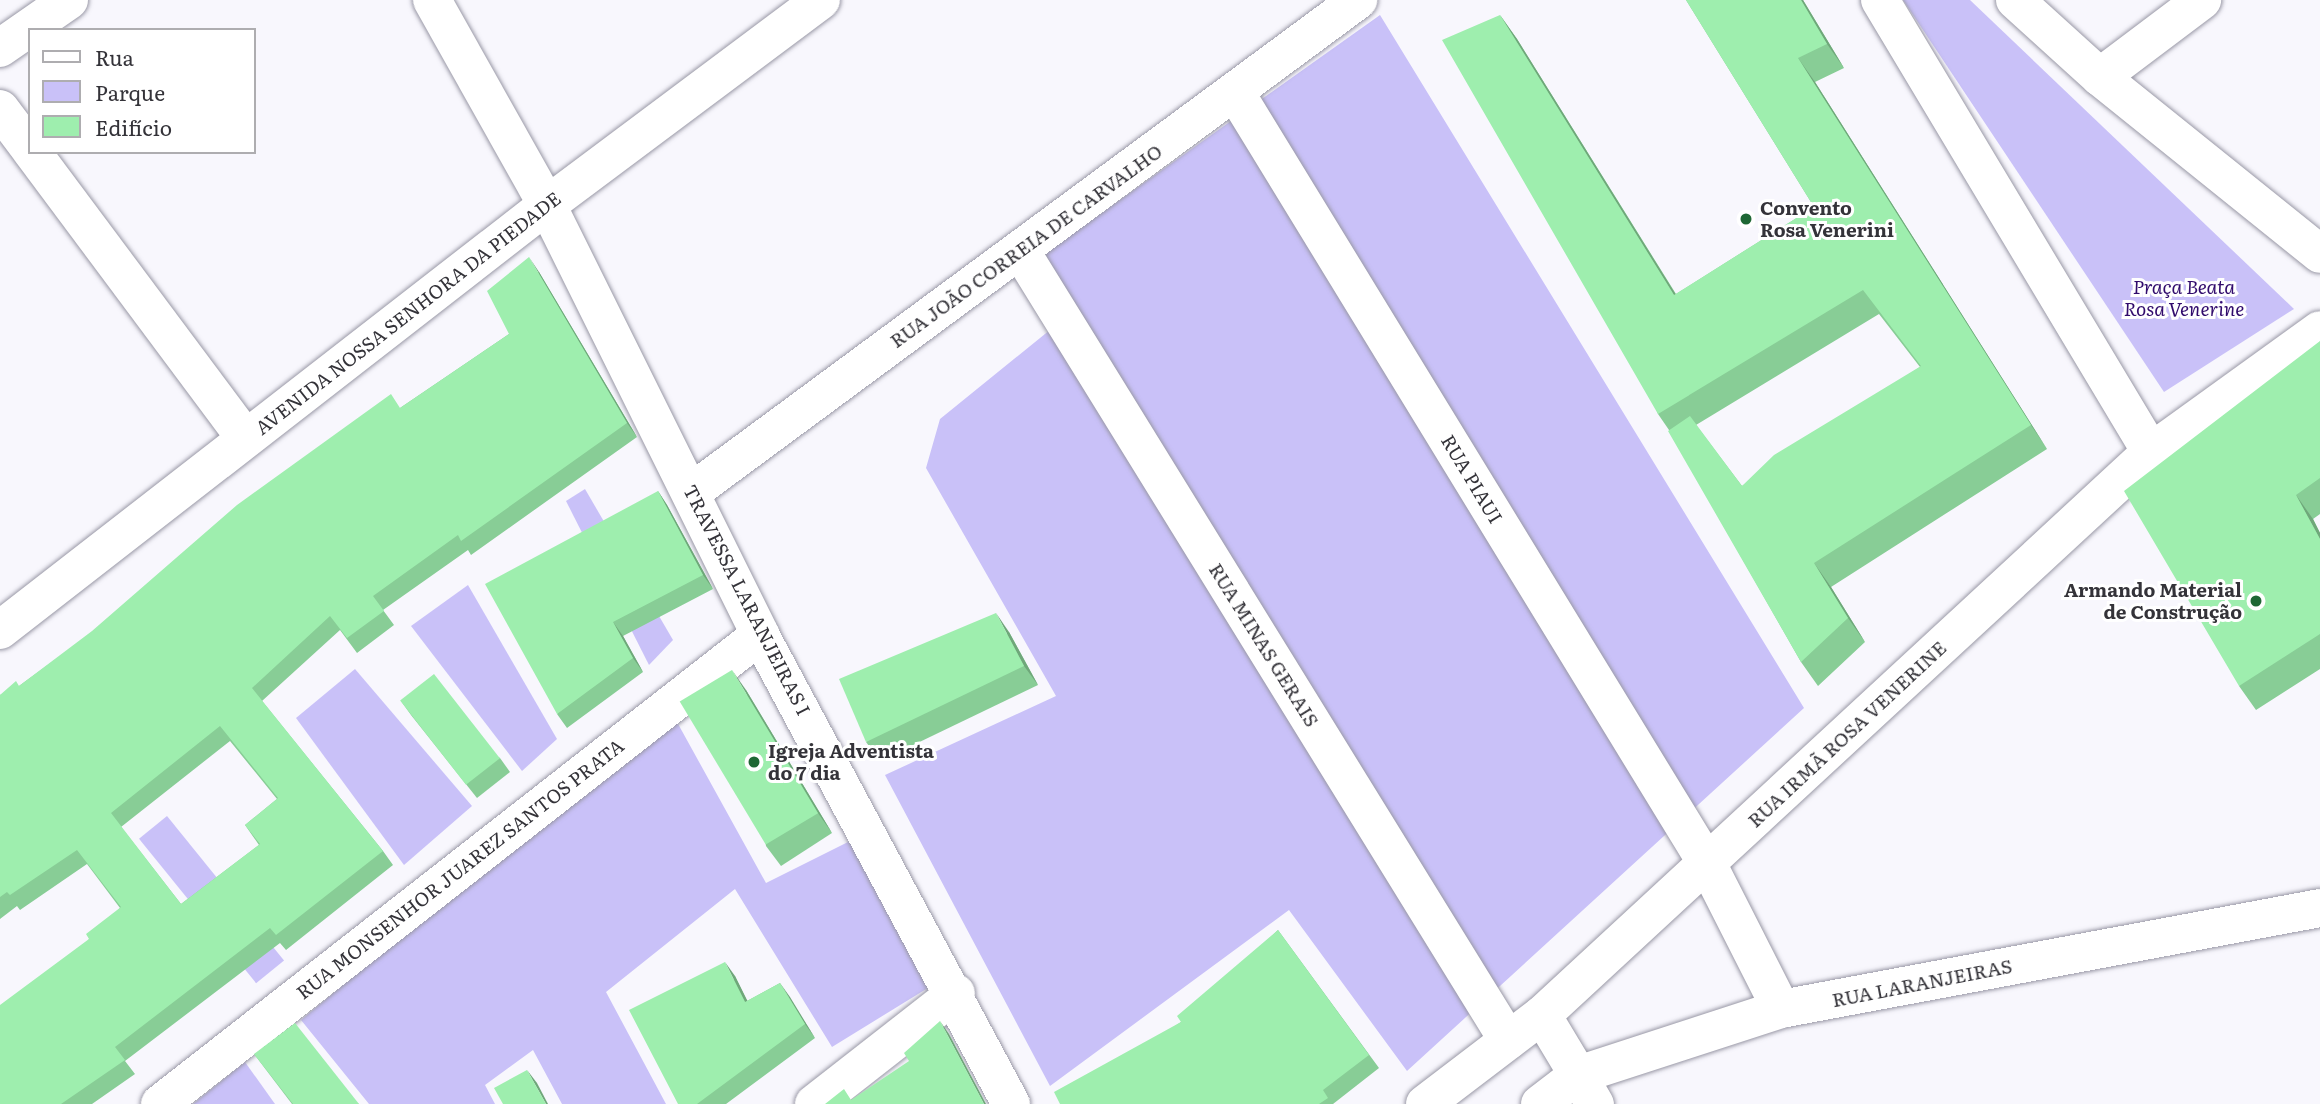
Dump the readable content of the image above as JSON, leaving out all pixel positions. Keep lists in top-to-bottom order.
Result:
{
  "streets": {
    "street": [
      "RUA JOÃO CORREIA DE CARVALHO",
      "AVENIDA NOSSA SENHORA DA PIEDADE",
      "RUA PIAUI",
      "TRAVESSA LARANJEIRAS I",
      "RUA MINAS GERAIS",
      "RUA IRMÃ ROSA VENERINE",
      "RUA MONSENHOR JUAREZ SANTOS PRATA",
      "RUA LARANJEIRAS"
    ]
  },
  "crossings": [
    ["RUA JOÃO CORREIA DE CARVALHO", "RUA PIAUI"],
    ["RUA JOÃO CORREIA DE CARVALHO", "TRAVESSA LARANJEIRAS I"],
    ["RUA JOÃO CORREIA DE CARVALHO", "RUA MINAS GERAIS"],
    ["AVENIDA NOSSA SENHORA DA PIEDADE", "TRAVESSA LARANJEIRAS I"],
    ["RUA PIAUI", "RUA IRMÃ ROSA VENERINE"],
    ["RUA PIAUI", "RUA LARANJEIRAS"],
    ["TRAVESSA LARANJEIRAS I", "RUA MONSENHOR JUAREZ SANTOS PRATA"]
  ],
  "parks": ["Praça Beata Rosa Venerine"],
  "places": ["Convento Rosa Venerini", "Armando Material de Construção", "Igreja Adventista do 7 dia"],
  "legend": ["Rua", "Parque", "Edifício"]
}
